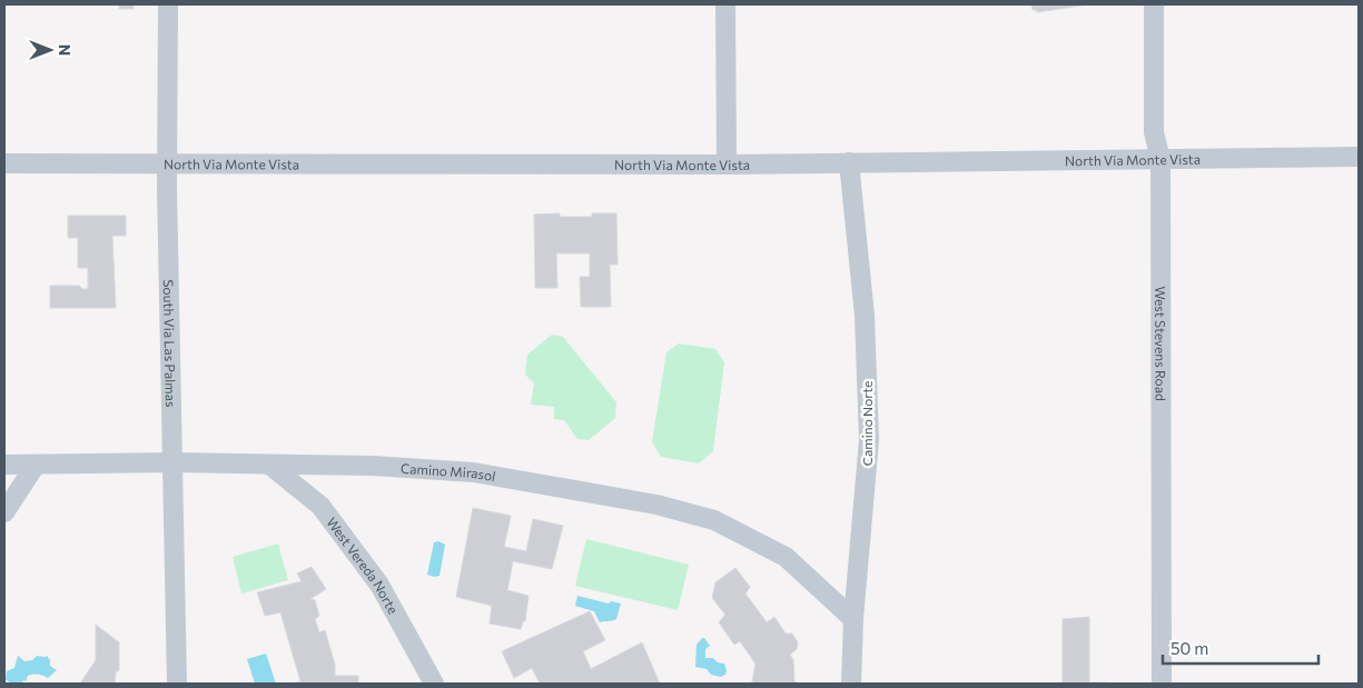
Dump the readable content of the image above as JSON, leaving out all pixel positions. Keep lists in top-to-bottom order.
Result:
{
  "streets": {
    "street": [
      "North Via Monte Vista",
      "West Stevens Road",
      "South Via Las Palmas",
      "Camino Norte",
      "Camino Mirasol",
      "West Vereda Norte"
    ]
  },
  "crossings": [
    ["North Via Monte Vista", "West Stevens Road"],
    ["North Via Monte Vista", "South Via Las Palmas"],
    ["North Via Monte Vista", "Camino Norte"],
    ["South Via Las Palmas", "Camino Mirasol"],
    ["Camino Norte", "Camino Mirasol"],
    ["Camino Mirasol", "West Vereda Norte"]
  ],
  "scale_bar": "50 m",
  "north": "right"
}
